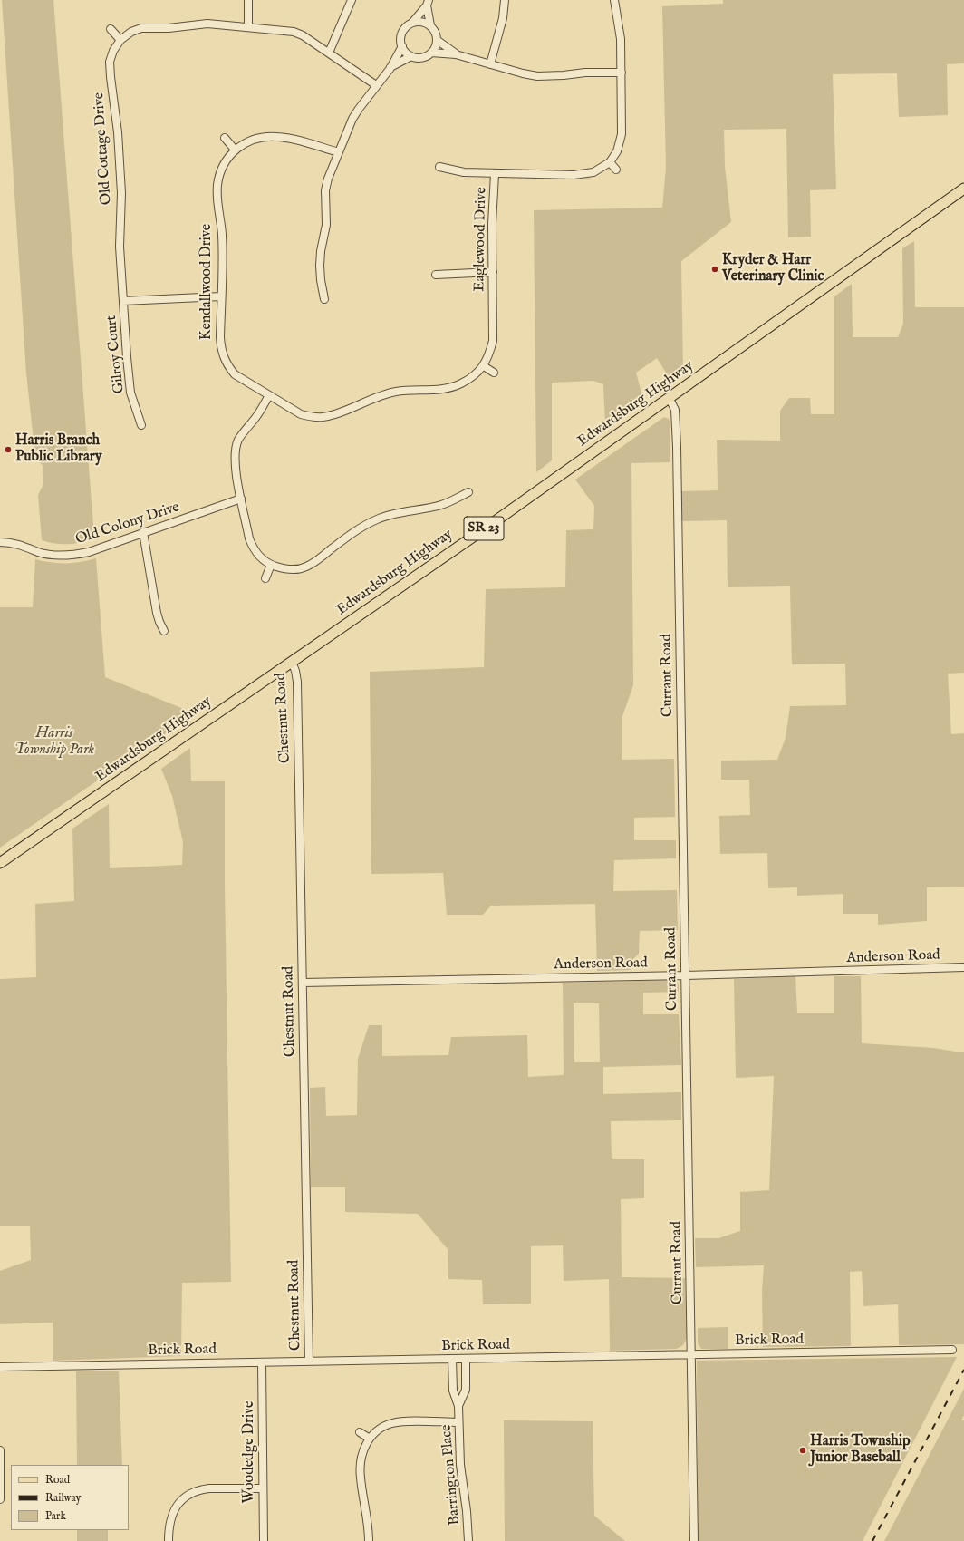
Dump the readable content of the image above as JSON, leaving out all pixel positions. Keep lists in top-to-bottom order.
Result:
{
  "streets": {
    "main road": ["Edwardsburg Highway", "SR 23"],
    "street": [
      "Old Cottage Drive",
      "Eaglewood Drive",
      "Kendallwood Drive",
      "Gilroy Court",
      "Old Colony Drive",
      "Currant Road",
      "Chestnut Road",
      "Anderson Road",
      "Brick Road",
      "Woodedge Drive",
      "Barrington Place"
    ]
  },
  "crossings": [
    ["Old Cottage Drive", "Gilroy Court"],
    ["Eaglewood Drive", "Kendallwood Drive"],
    ["Edwardsburg Highway", "Currant Road"],
    ["Edwardsburg Highway", "Chestnut Road"],
    ["Currant Road", "Anderson Road"],
    ["Currant Road", "Brick Road"],
    ["Chestnut Road", "Anderson Road"],
    ["Chestnut Road", "Brick Road"],
    ["Brick Road", "Woodedge Drive"],
    ["Brick Road", "Barrington Place"]
  ],
  "parks": ["Harris Township Park"],
  "places": ["Kryder & Harr Veterinary Clinic", "Harris Branch Public Library", "Harris Township Junior Baseball"],
  "legend": ["Road", "Railway", "Park"]
}
